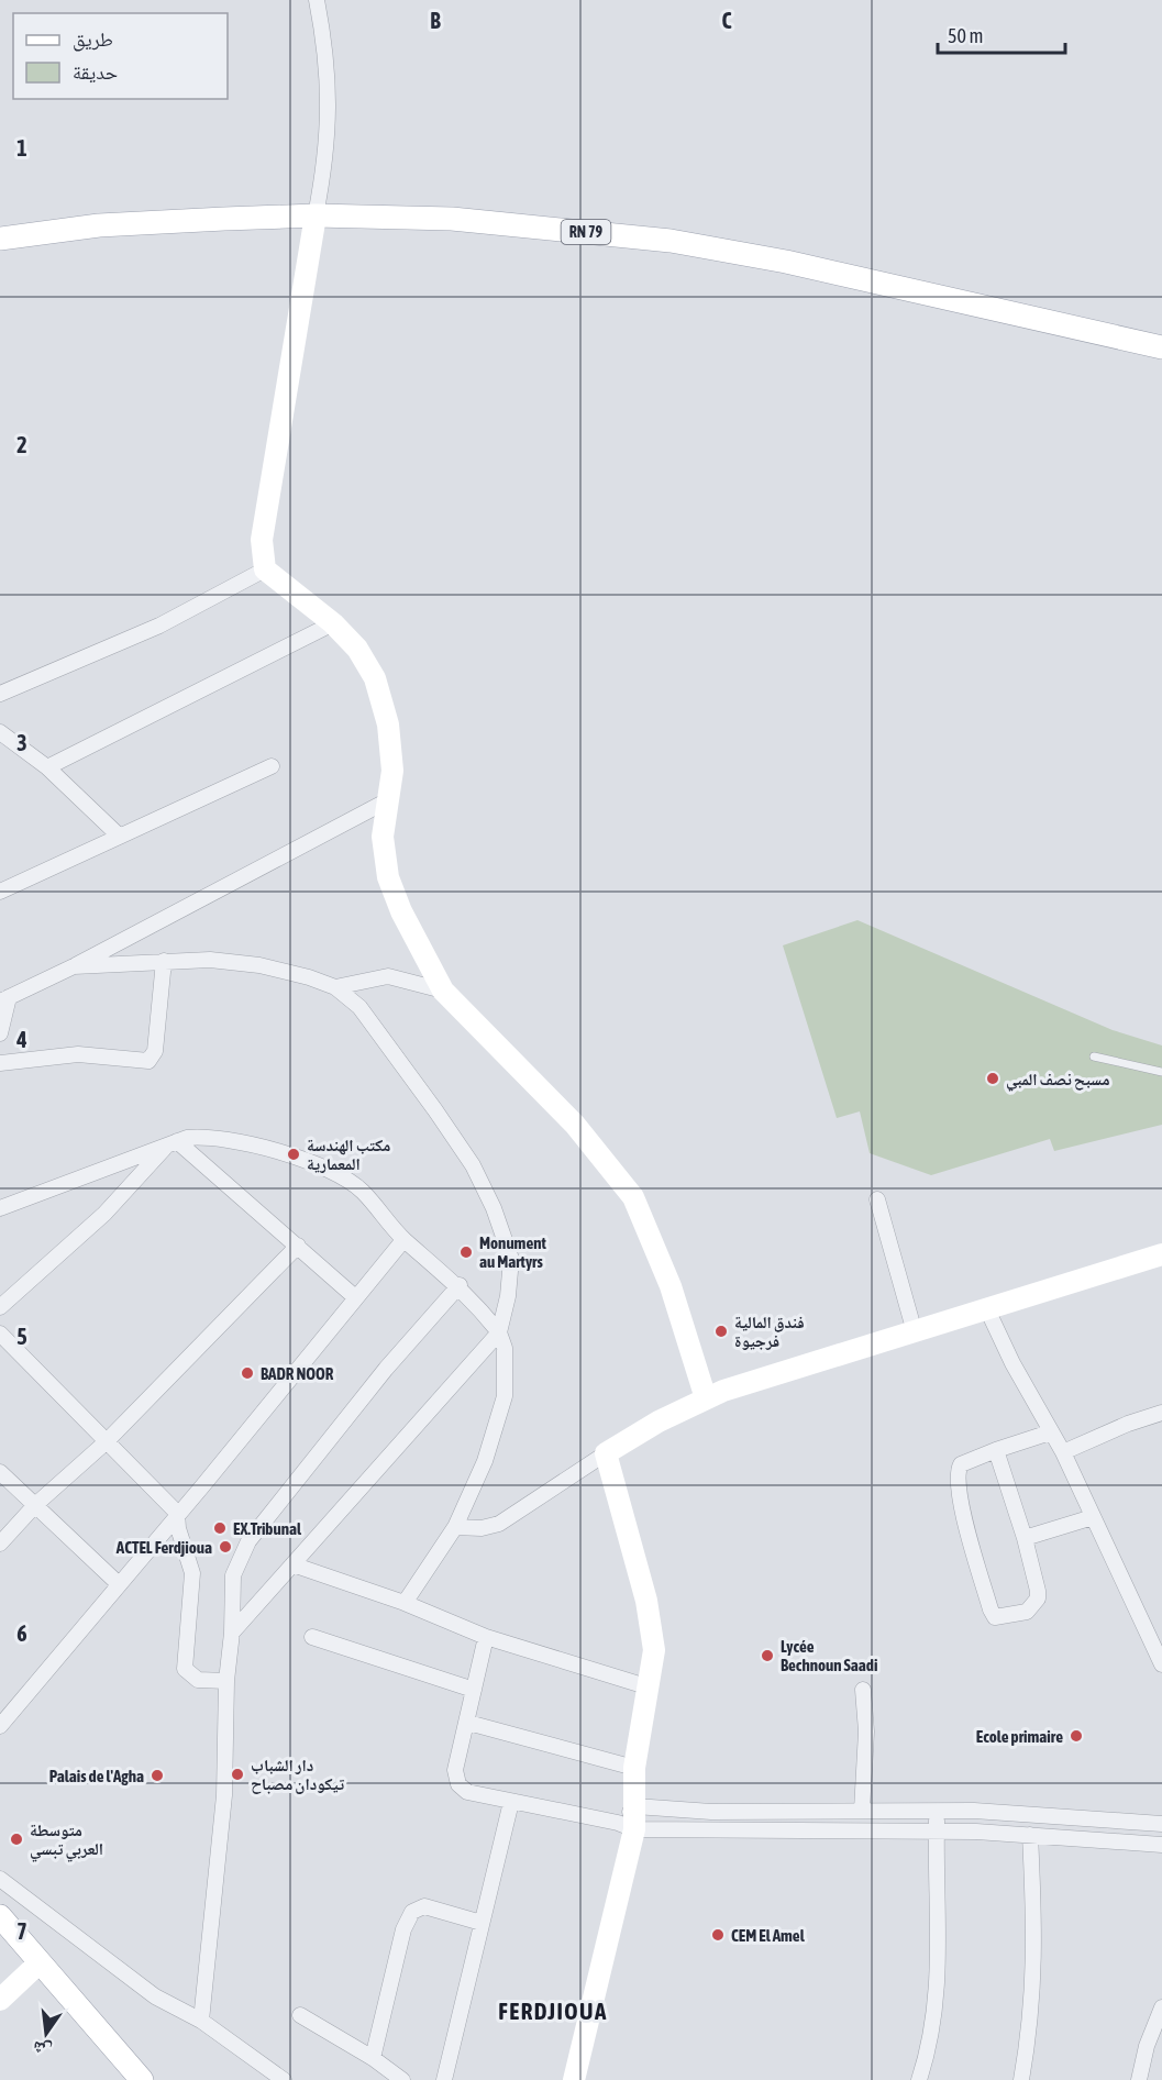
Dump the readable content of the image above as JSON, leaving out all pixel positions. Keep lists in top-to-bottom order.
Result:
{
  "streets": {
    "main road": ["RN 79"]
  },
  "districts": ["FERDJIOUA"],
  "places": [
    "مسبح نصف المبي",
    "مكتب الهندسة المعمارية",
    "Monument au Martyrs",
    "فندق المالية فرجيوة",
    "BADR NOOR",
    "EX.Tribunal",
    "ACTEL Ferdjioua",
    "Lycée Bechnoun Saadi",
    "Ecole primaire",
    "دار الشباب تيكودان مصباح",
    "Palais de l'Agha",
    "متوسطة العربي تبسي",
    "CEM El Amel"
  ],
  "legend": ["طريق", "حديقة"],
  "scale_bar": "50 m",
  "north": "bottom",
  "grid": {
    "columns": ["B", "C"],
    "rows": [
      "1",
      "2",
      "3",
      "4",
      "5",
      "6",
      "7"
    ]
  }
}
